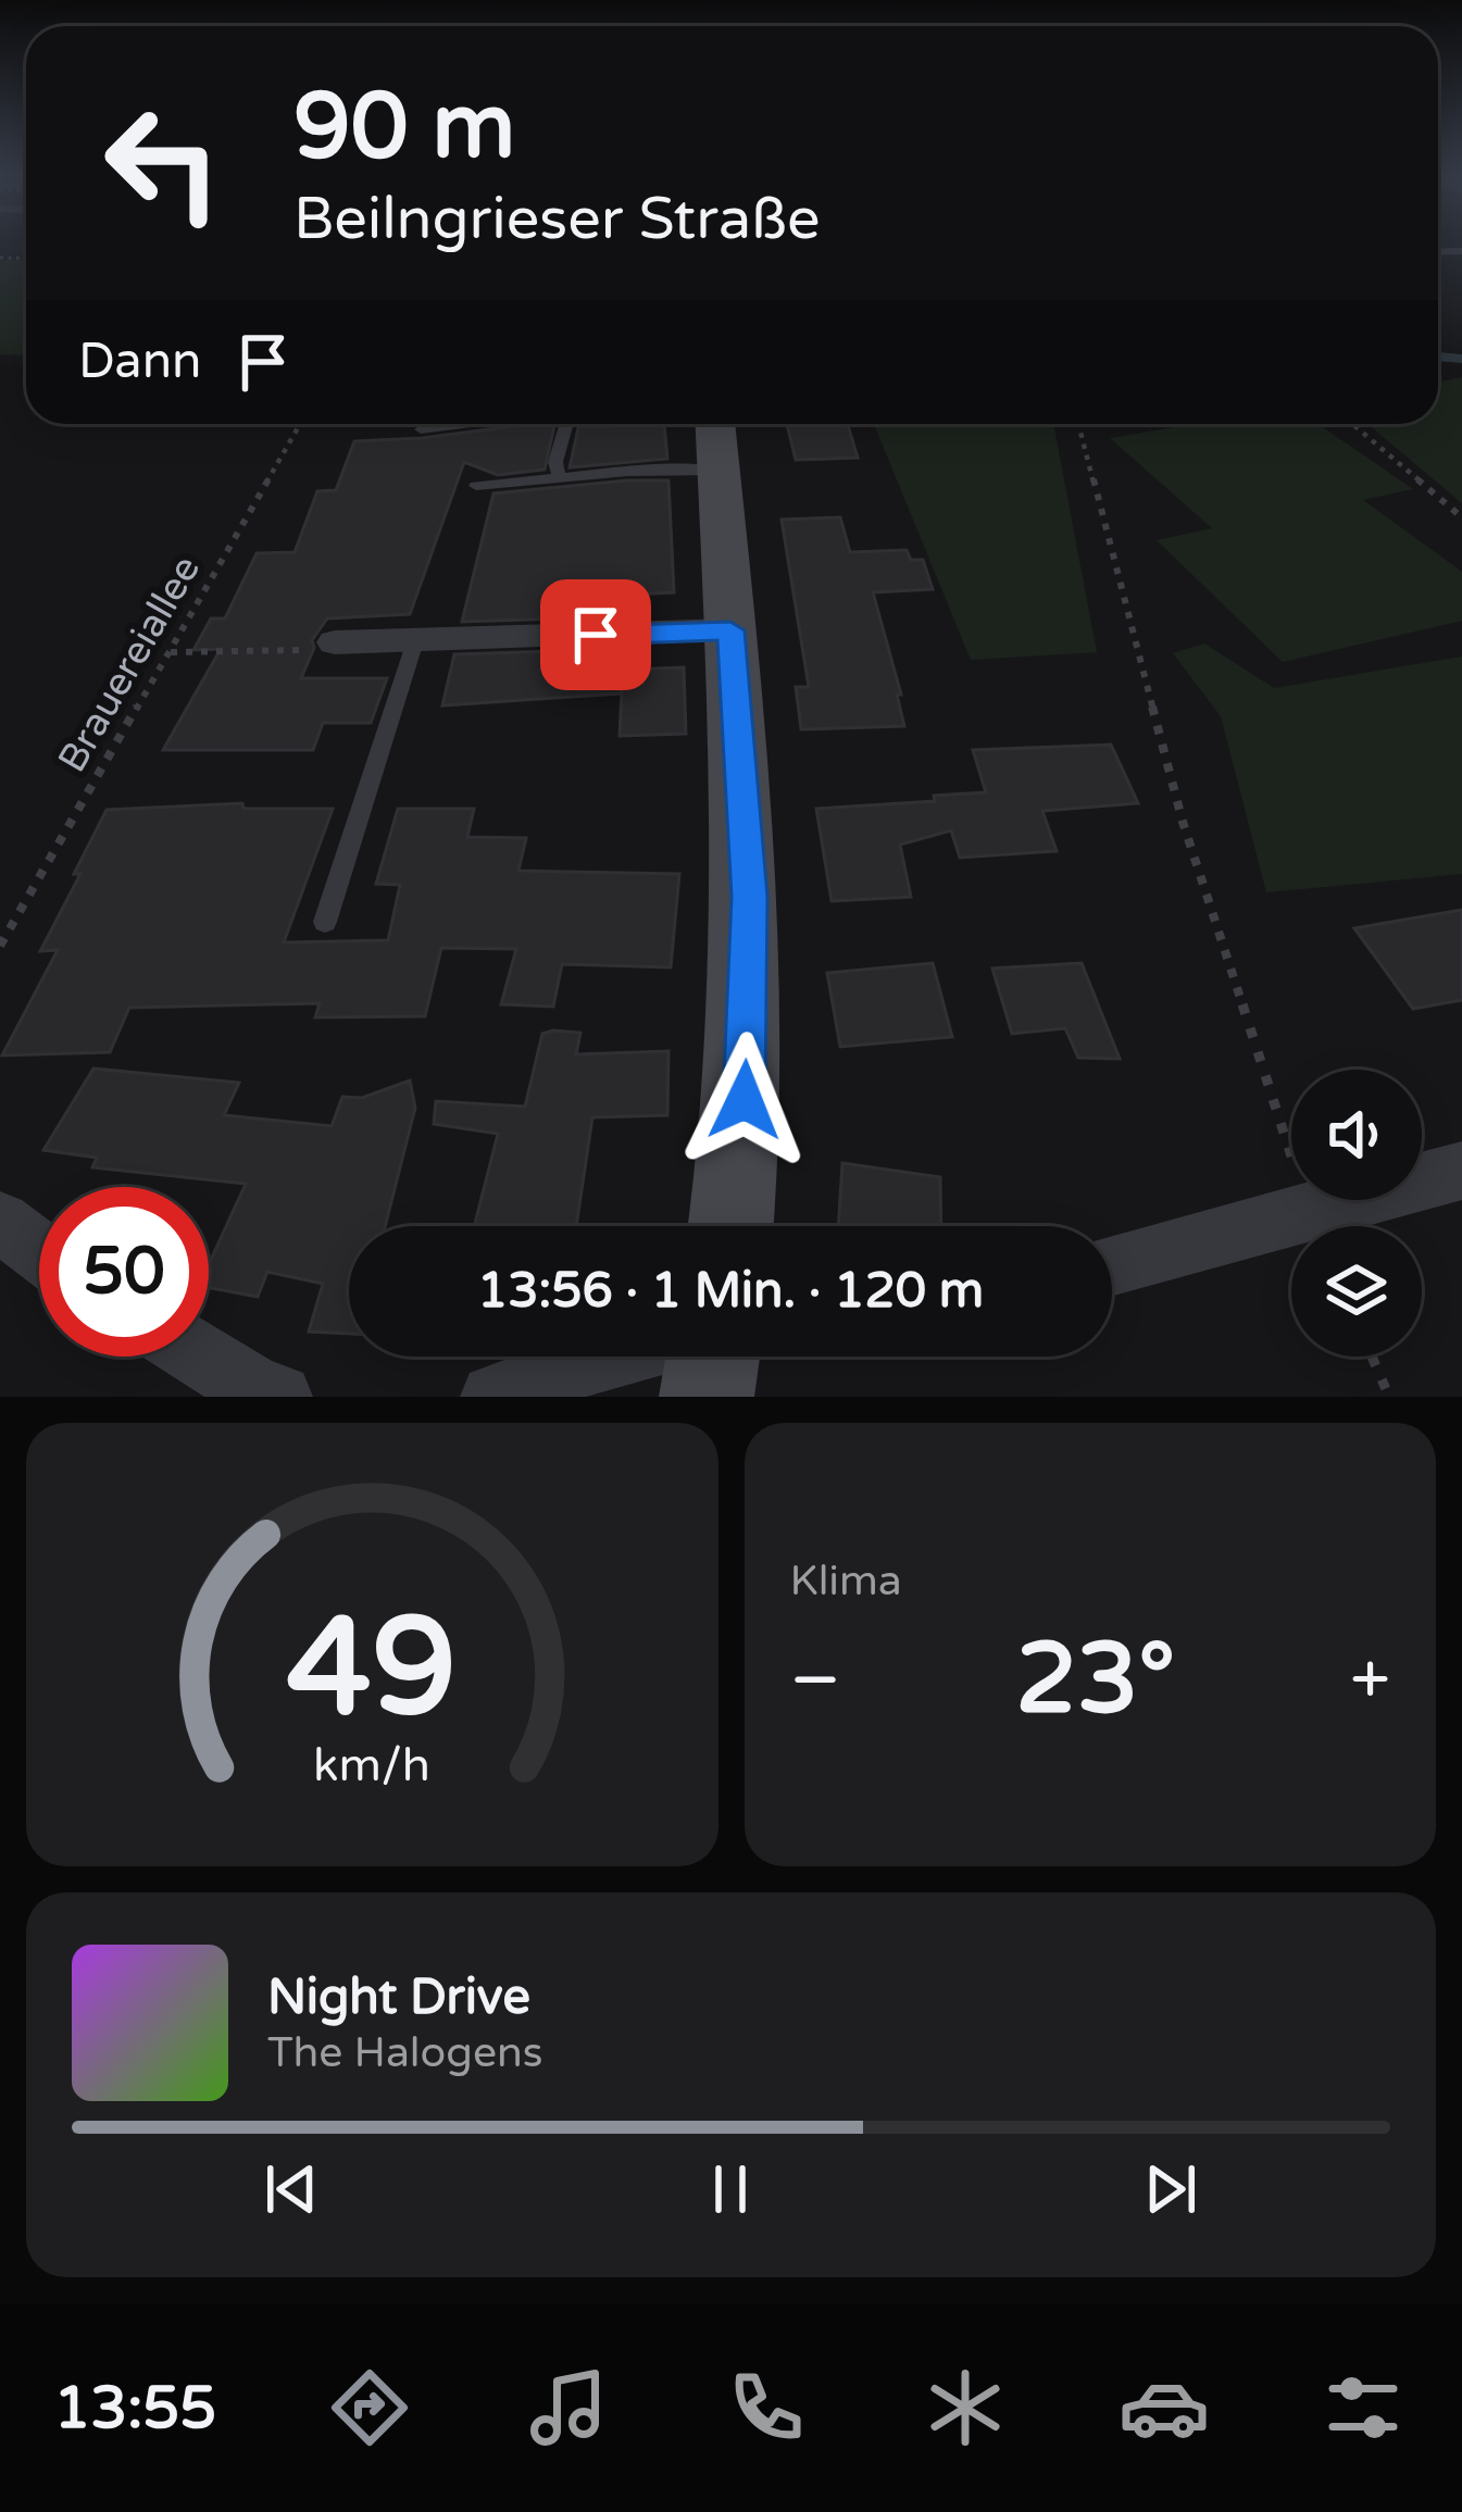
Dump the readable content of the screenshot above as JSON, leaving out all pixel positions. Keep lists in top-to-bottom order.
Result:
{
  "streets": {
    "path": ["Brauereiallee"]
  },
  "page": {
    "turn": ["90 m", "Beilngrieser Straße"],
    "then": "Dann",
    "limit": "50",
    "trip": "13:56 · 1 Min. · 120 m",
    "tile": "Klima",
    "heat": ["−", "23°", "+"],
    "song": ["Night Drive", "The Halogens"],
    "tabs": "13:55",
    "gauge": ["49", "km/h"]
  }
}
